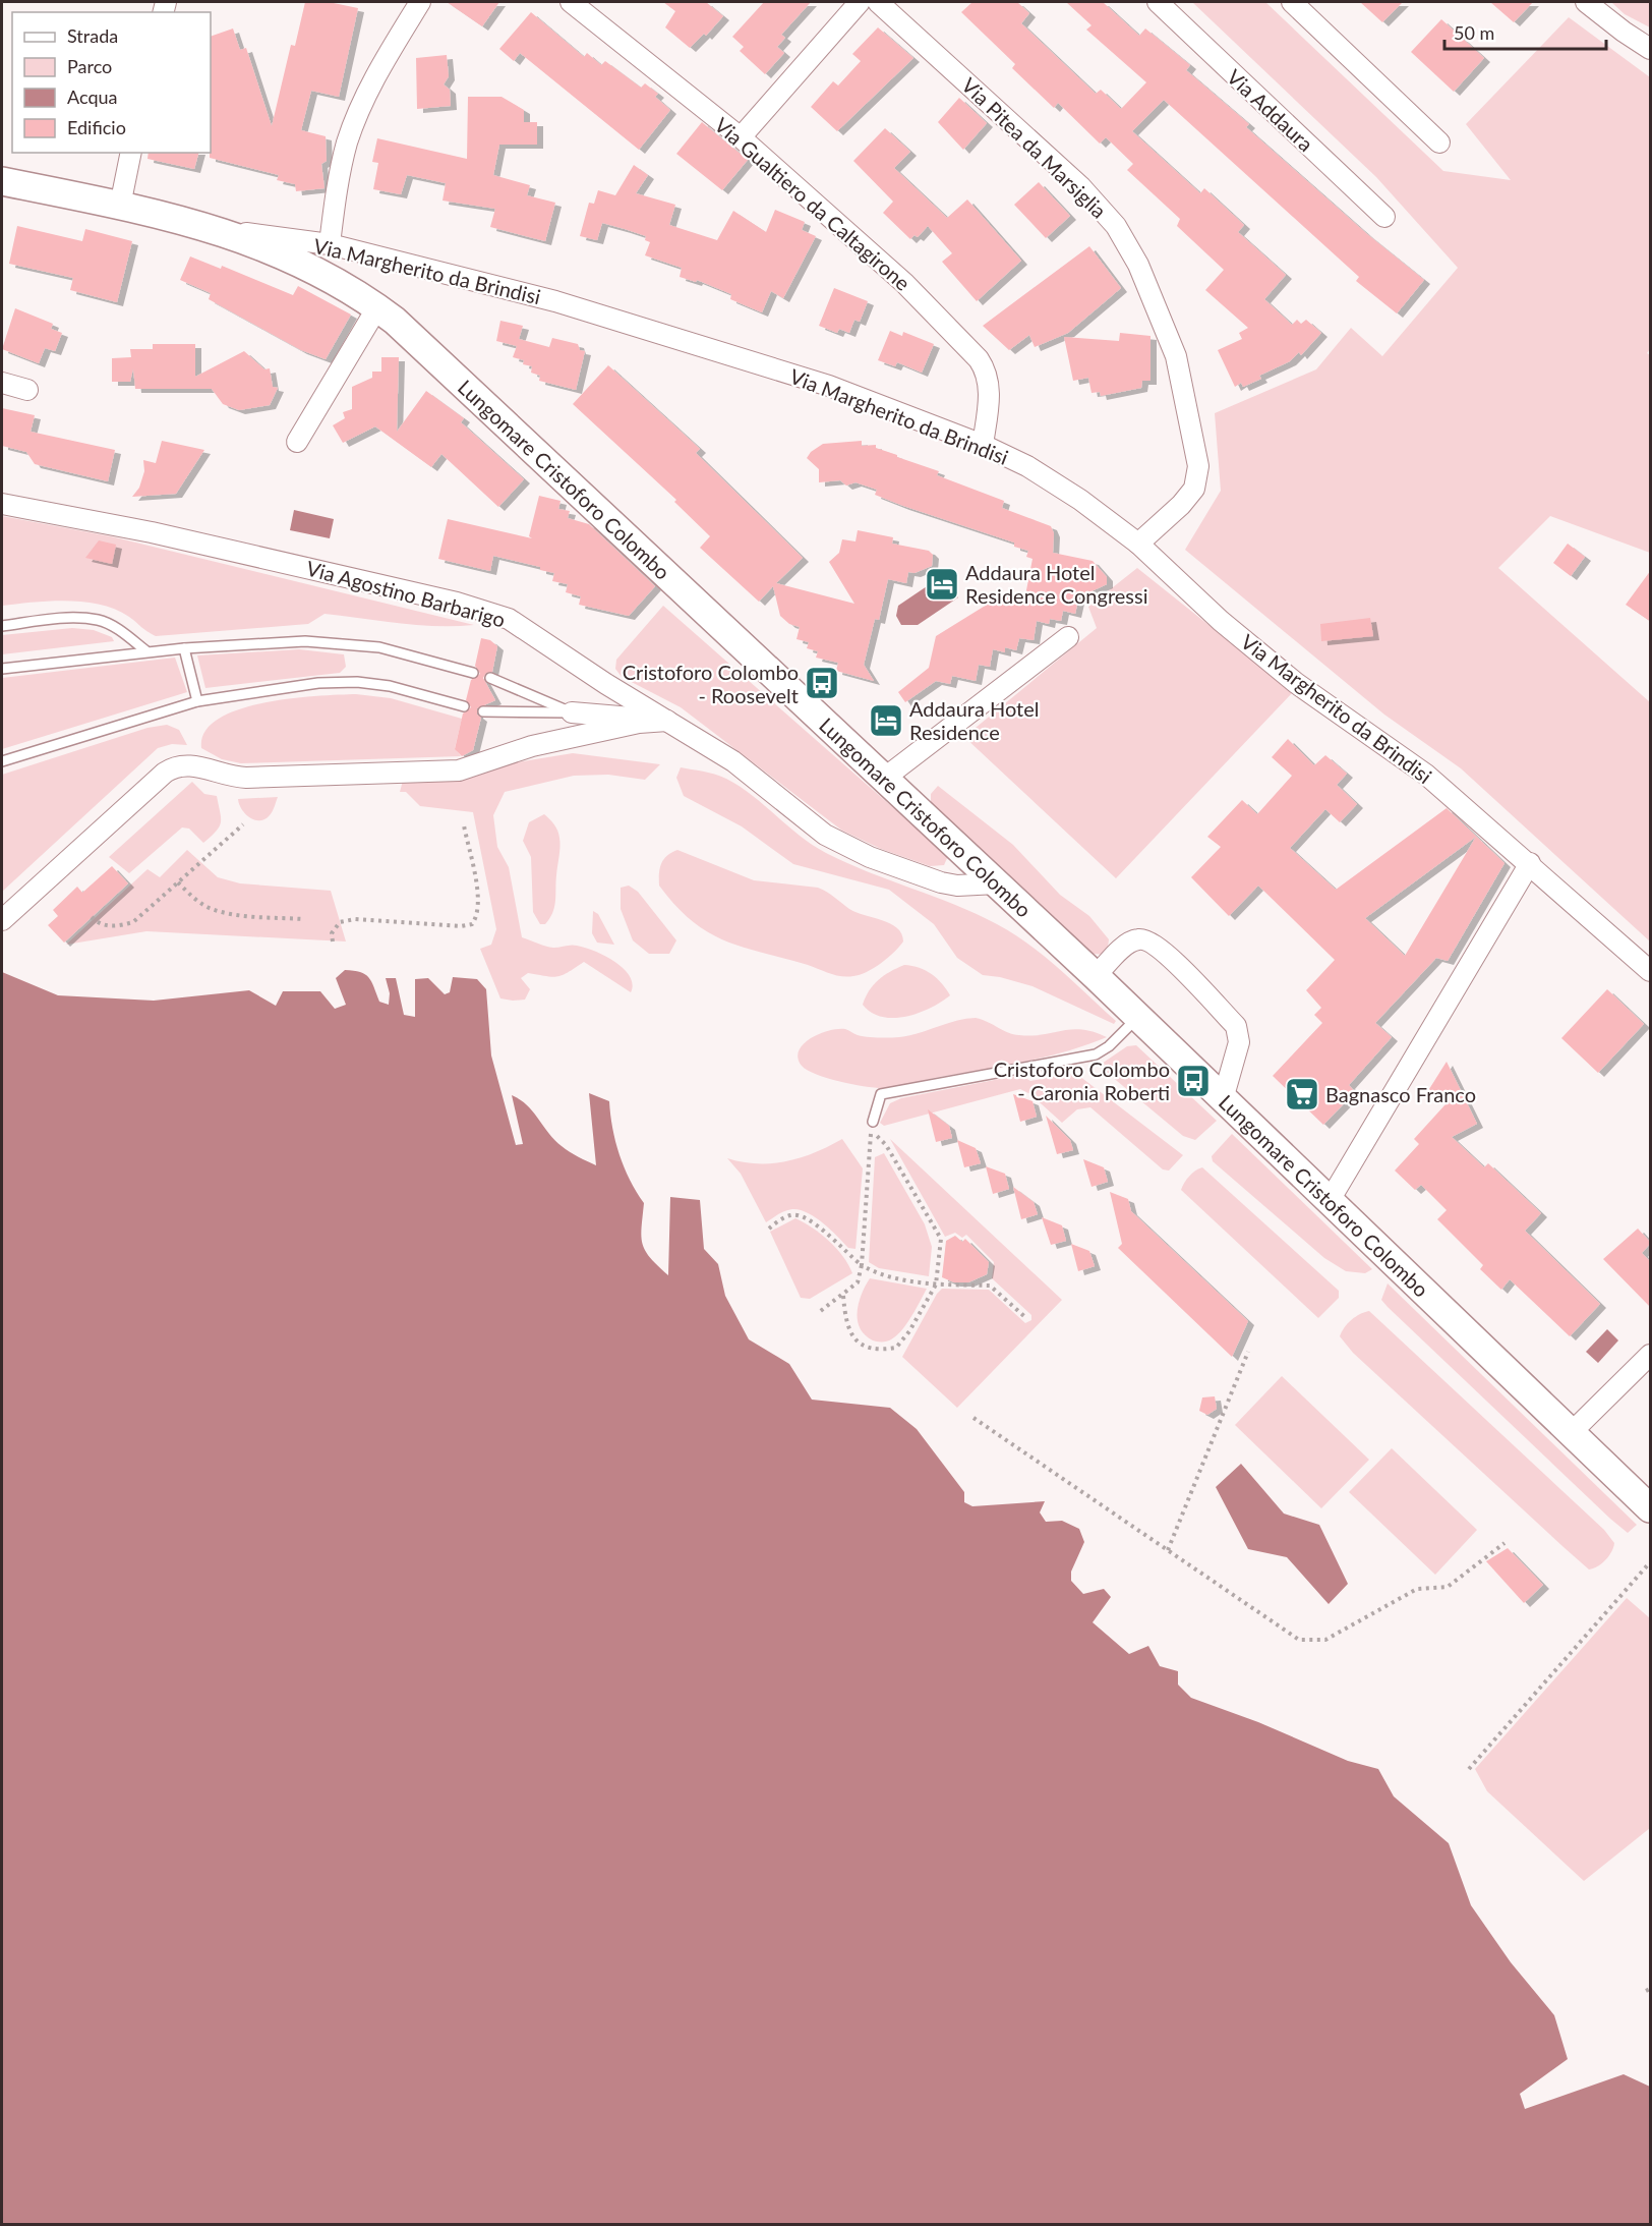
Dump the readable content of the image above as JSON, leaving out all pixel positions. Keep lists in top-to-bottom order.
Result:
{
  "streets": {
    "main road": ["Lungomare Cristoforo Colombo"],
    "street": [
      "Via Addaura",
      "Via Pitea da Marsiglia",
      "Via Gualtiero da Caltagirone",
      "Via Margherito da Brindisi",
      "Via Agostino Barbarigo"
    ]
  },
  "crossings": [
    ["Via Pitea da Marsiglia", "Via Margherito da Brindisi"],
    ["Via Gualtiero da Caltagirone", "Via Margherito da Brindisi"],
    ["Via Margherito da Brindisi", "Lungomare Cristoforo Colombo"],
    ["Lungomare Cristoforo Colombo", "Via Agostino Barbarigo"]
  ],
  "places": {
    "hotel": ["Addaura Hotel Residence Congressi", "Addaura Hotel Residence"],
    "bus stop": ["Cristoforo Colombo - Roosevelt", "Cristoforo Colombo - Caronia Roberti"],
    "supermarket": ["Bagnasco Franco"]
  },
  "legend": [
    "Strada",
    "Parco",
    "Acqua",
    "Edificio"
  ],
  "scale_bar": "50 m"
}
